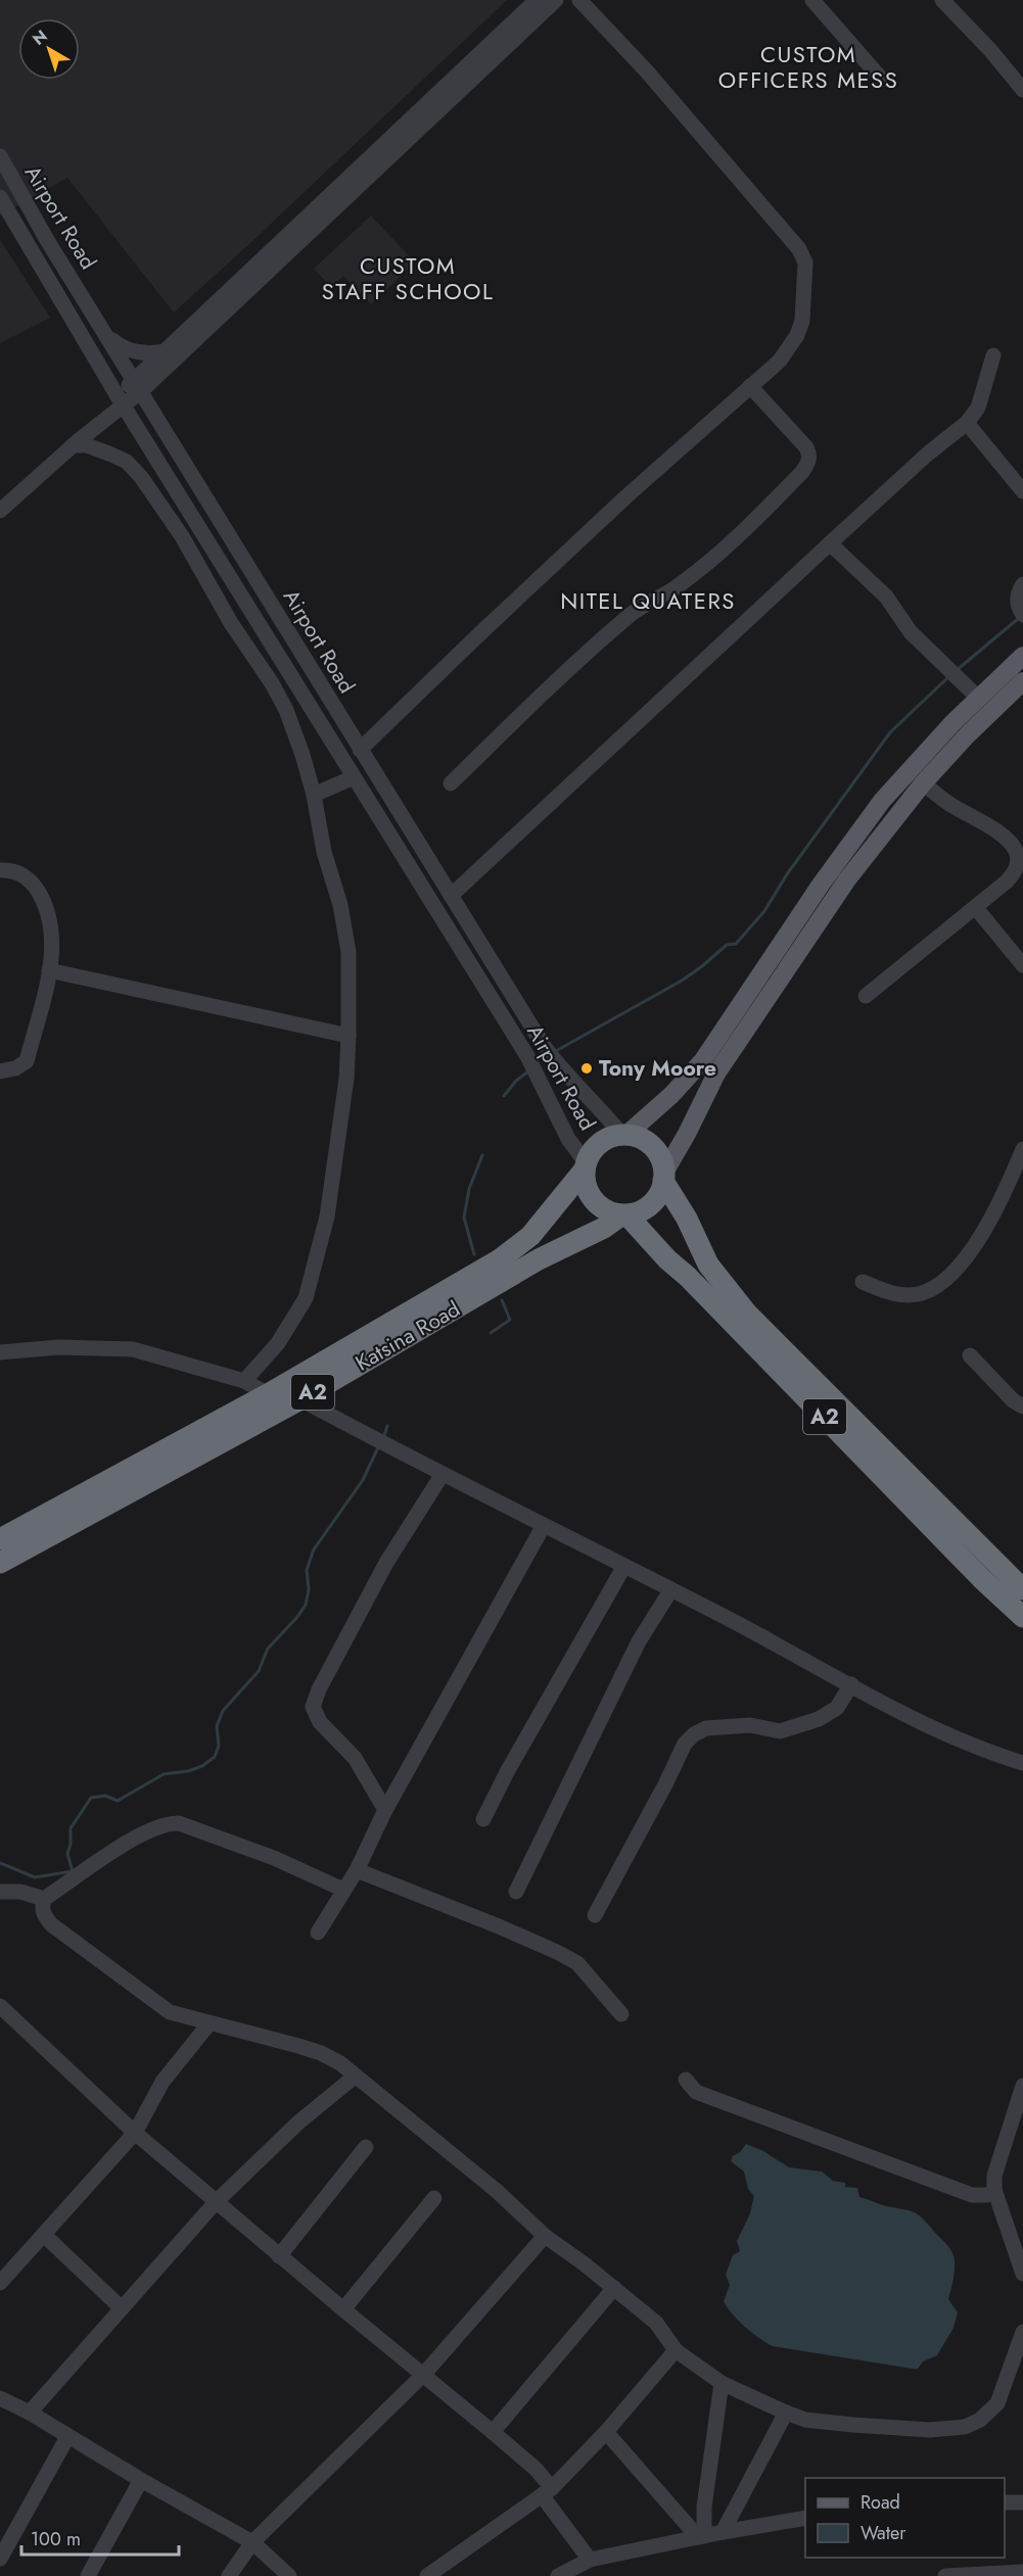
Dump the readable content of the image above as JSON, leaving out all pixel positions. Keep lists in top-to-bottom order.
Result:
{
  "streets": {
    "highway": ["Katsina Road", "A2"],
    "street": ["Airport Road"]
  },
  "crossings": [
    ["Airport Road", "Katsina Road"],
    ["Airport Road", "A2"],
    ["Katsina Road", "A2"]
  ],
  "districts": ["CUSTOM OFFICERS MESS", "CUSTOM STAFF SCHOOL", "NITEL QUATERS"],
  "places": ["Tony Moore"],
  "legend": ["Road", "Water"],
  "scale_bar": "100 m",
  "north": "top left"
}
